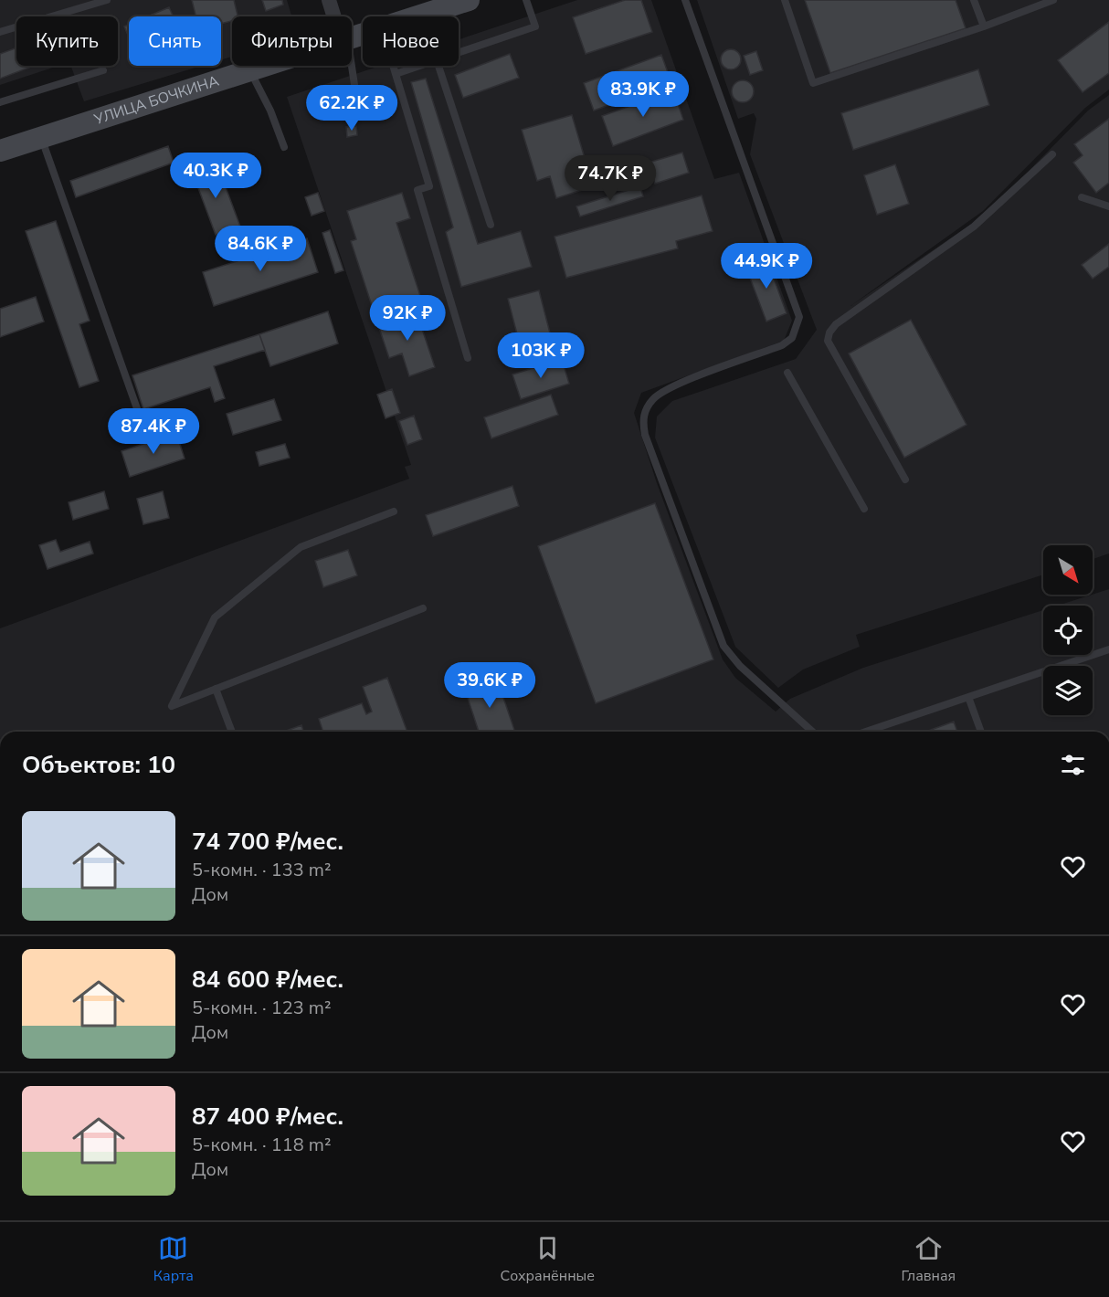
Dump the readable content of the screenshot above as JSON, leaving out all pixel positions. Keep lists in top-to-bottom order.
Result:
{
  "streets": {
    "street": ["УЛИЦА БОЧКИНА"]
  },
  "north": "bottom right",
  "page": {
    "chip": [
      "Купить",
      "Снять",
      "Фильтры",
      "Новое"
    ],
    "price": [
      "83.9K ₽",
      "62.2K ₽",
      "40.3K ₽",
      "74.7K ₽",
      "84.6K ₽",
      "44.9K ₽",
      "92K ₽",
      "103K ₽",
      "87.4K ₽",
      "39.6K ₽"
    ],
    "heading": "Объектов: 10",
    "list": [
      {
        "name": "74 700 ₽/мес.",
        "note": "5-комн. · 133 m² · Дом"
      },
      {
        "name": "84 600 ₽/мес.",
        "note": "5-комн. · 123 m² · Дом"
      },
      {
        "name": "87 400 ₽/мес.",
        "note": "5-комн. · 118 m² · Дом"
      }
    ],
    "tabs": ["Карта", "Сохранённые", "Главная"]
  }
}
